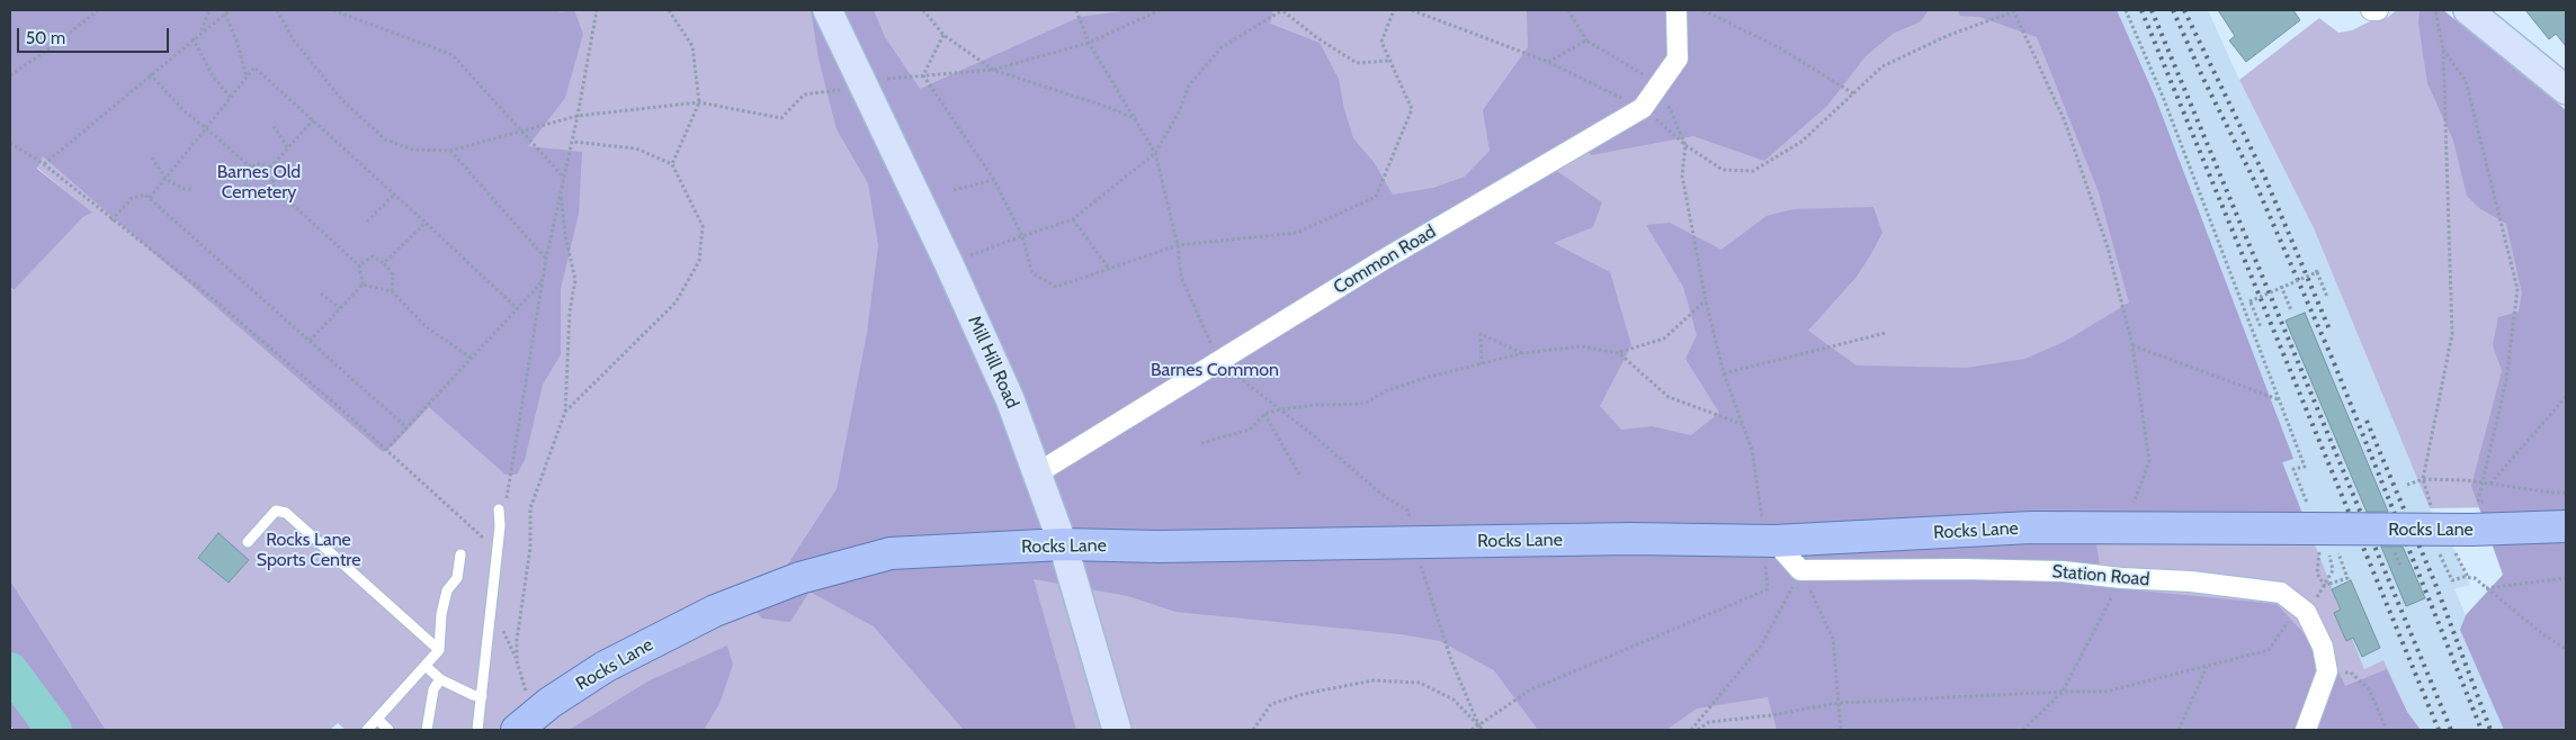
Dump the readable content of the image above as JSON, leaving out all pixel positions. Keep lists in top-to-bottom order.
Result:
{
  "streets": {
    "main road": ["Mill Hill Road", "Rocks Lane"],
    "street": ["Common Road", "Station Road"]
  },
  "crossings": [
    ["Common Road", "Mill Hill Road"],
    ["Mill Hill Road", "Rocks Lane"]
  ],
  "parks": ["Barnes Old Cemetery", "Barnes Common", "Rocks Lane Sports Centre"],
  "scale_bar": "50 m"
}
